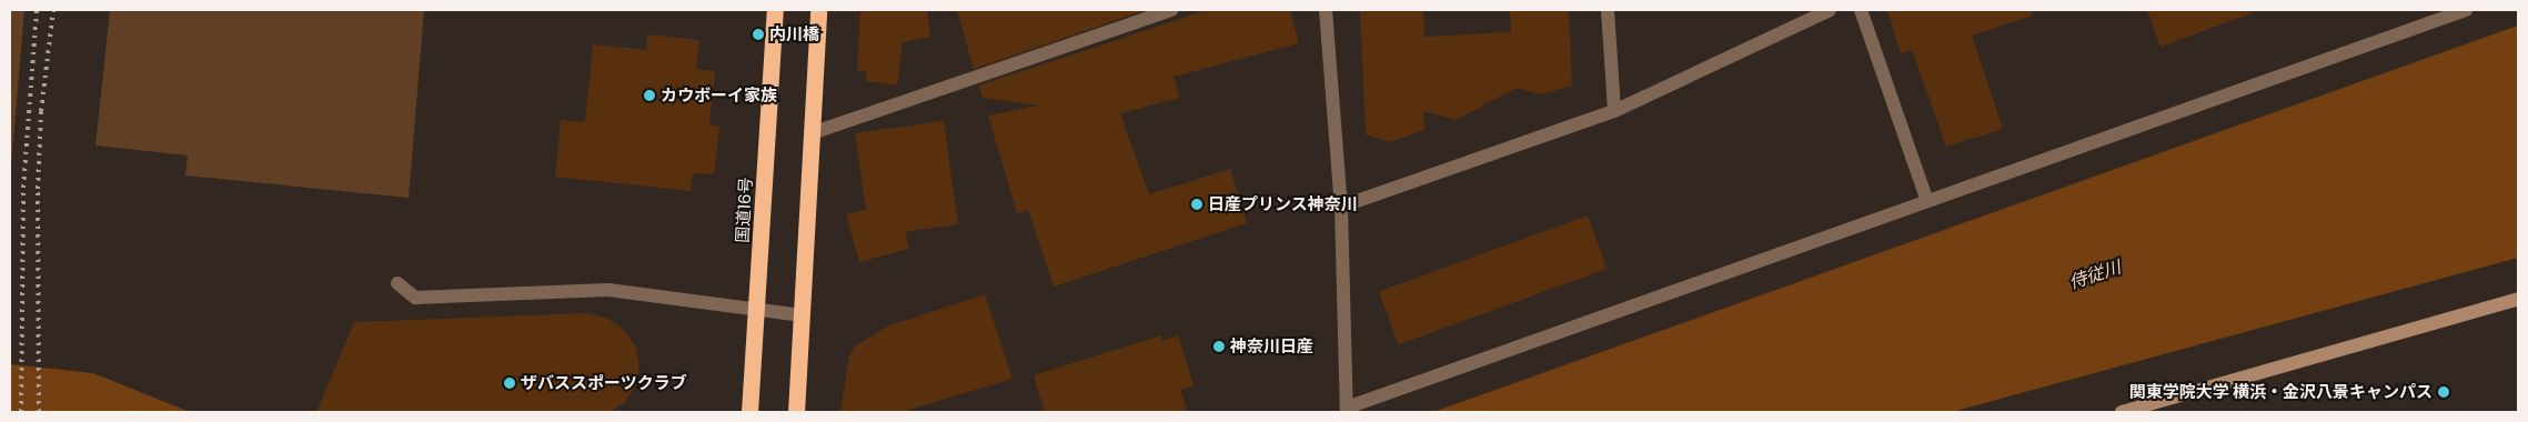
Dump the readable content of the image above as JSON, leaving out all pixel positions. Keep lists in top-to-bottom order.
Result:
{
  "streets": {
    "highway": ["国道16号"]
  },
  "water": ["侍従川"],
  "places": [
    "内川橋",
    "カウボーイ家族",
    "日産プリンス神奈川",
    "神奈川日産",
    "ザバススポーツクラブ",
    "関東学院大学 横浜・金沢八景キャンパス"
  ]
}
